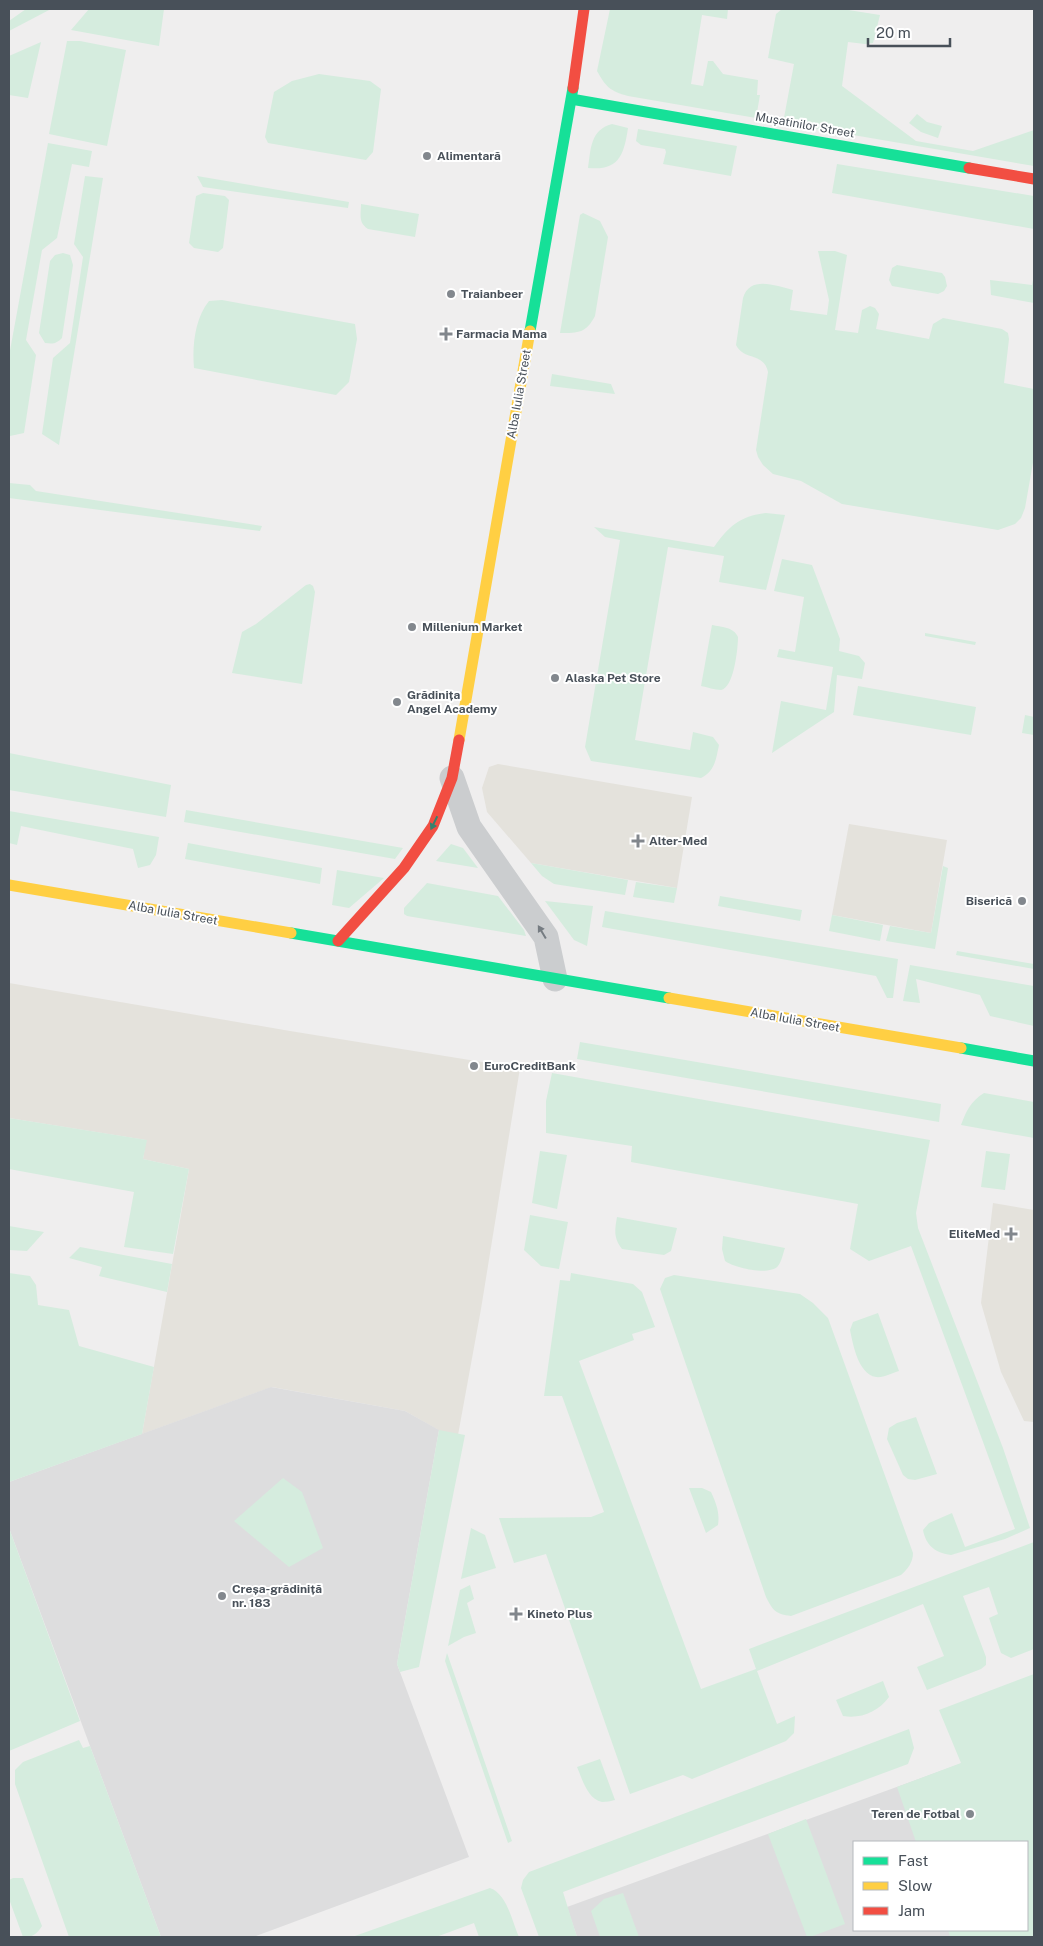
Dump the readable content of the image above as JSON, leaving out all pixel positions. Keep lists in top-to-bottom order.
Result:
{
  "streets": {
    "street": ["Mușatinilor Street", "Alba Iulia Street"]
  },
  "crossings": [
    ["Mușatinilor Street", "Alba Iulia Street"]
  ],
  "places": {
    "other": [
      "Alimentară",
      "Traianbeer",
      "Millenium Market",
      "Alaska Pet Store",
      "Grădinița Angel Academy",
      "Biserică",
      "EuroCreditBank",
      "Creșa-grădiniță nr. 183",
      "Teren de Fotbal"
    ],
    "health": [
      "Farmacia Mama",
      "Alter-Med",
      "EliteMed",
      "Kineto Plus"
    ]
  },
  "legend": ["Fast", "Slow", "Jam"],
  "scale_bar": "20 m"
}
